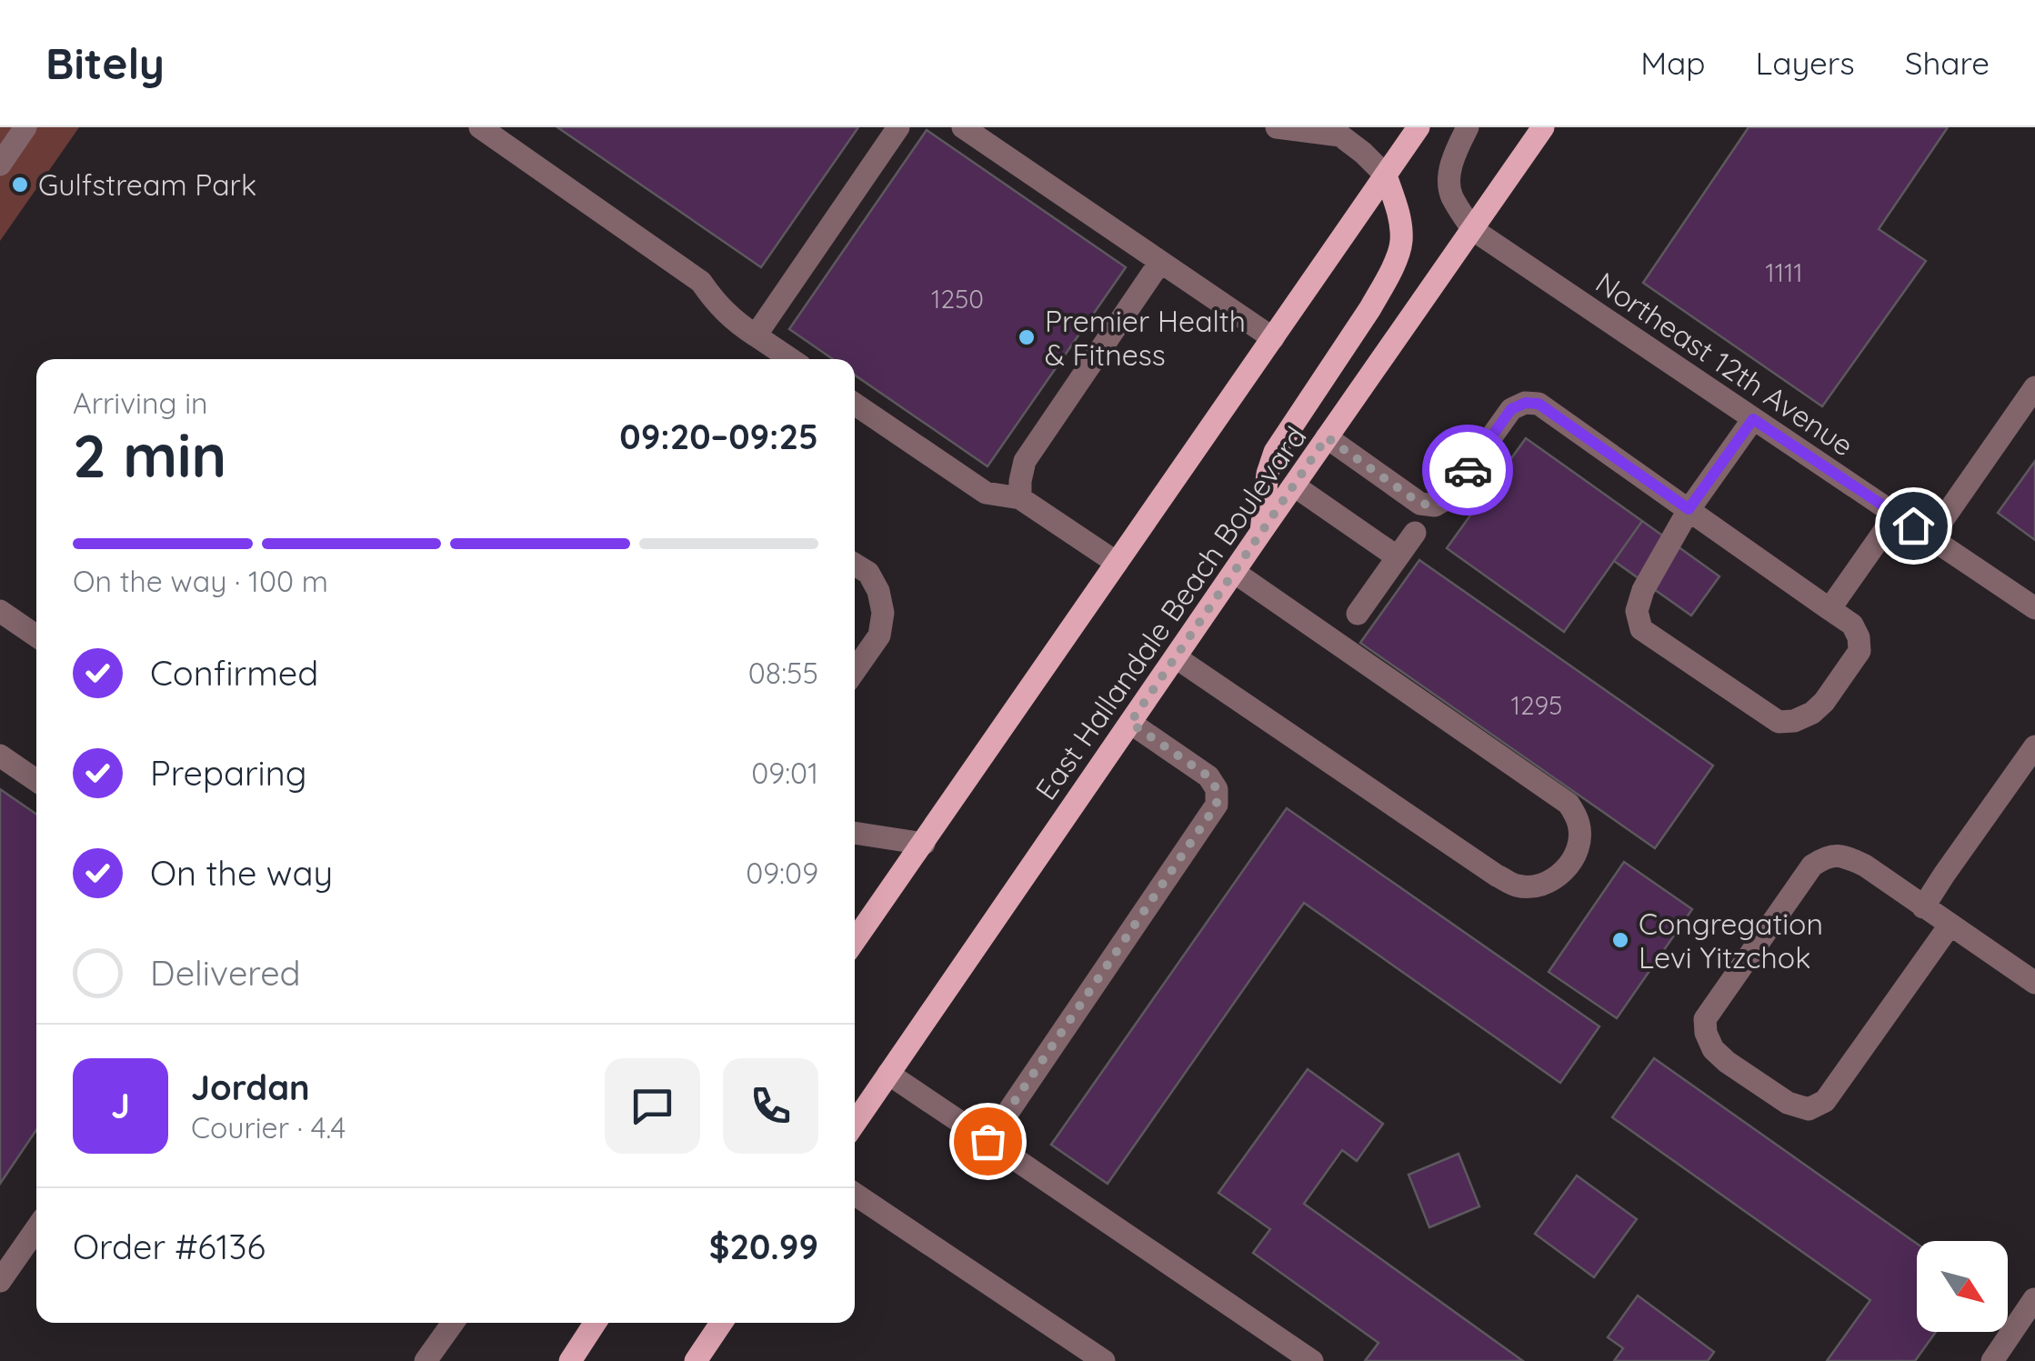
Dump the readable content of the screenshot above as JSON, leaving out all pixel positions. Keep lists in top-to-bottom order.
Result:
{
  "streets": {
    "main road": ["East Hallandale Beach Boulevard"],
    "street": ["Northeast 12th Avenue"]
  },
  "crossings": [
    ["Northeast 12th Avenue", "East Hallandale Beach Boulevard"]
  ],
  "places": ["Gulfstream Park", "Premier Health & Fitness", "Congregation Levi Yitzchok"],
  "house_numbers": ["1111", "1250", "1295"],
  "north": "bottom right",
  "page": {
    "header": "Bitely",
    "nav": ["Map", "Layers", "Share"],
    "heading": ["2 min", "Arriving in", "09:20–09:25"],
    "panel": [
      "Jordan",
      "Courier · 4.4",
      "Order #6136",
      "$20.99"
    ],
    "bar": "On the way · 100 m",
    "list": [
      ["Confirmed", "08:55"],
      ["Preparing", "09:01"],
      ["On the way", "09:09"],
      "Delivered"
    ],
    "round": "J"
  }
}
